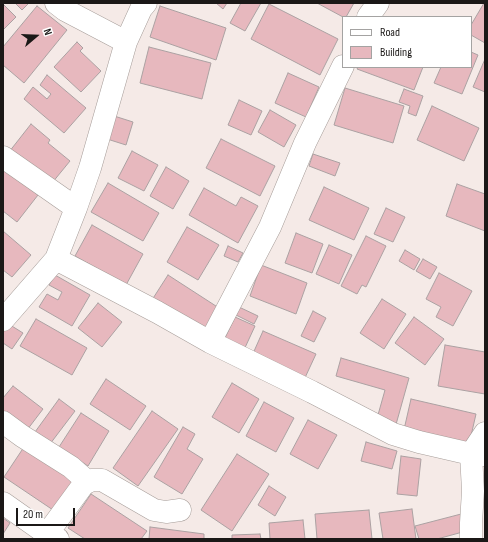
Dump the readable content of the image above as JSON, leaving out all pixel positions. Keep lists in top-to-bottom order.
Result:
{
  "legend": ["Road", "Building"],
  "scale_bar": "20 m",
  "north": "right"
}
